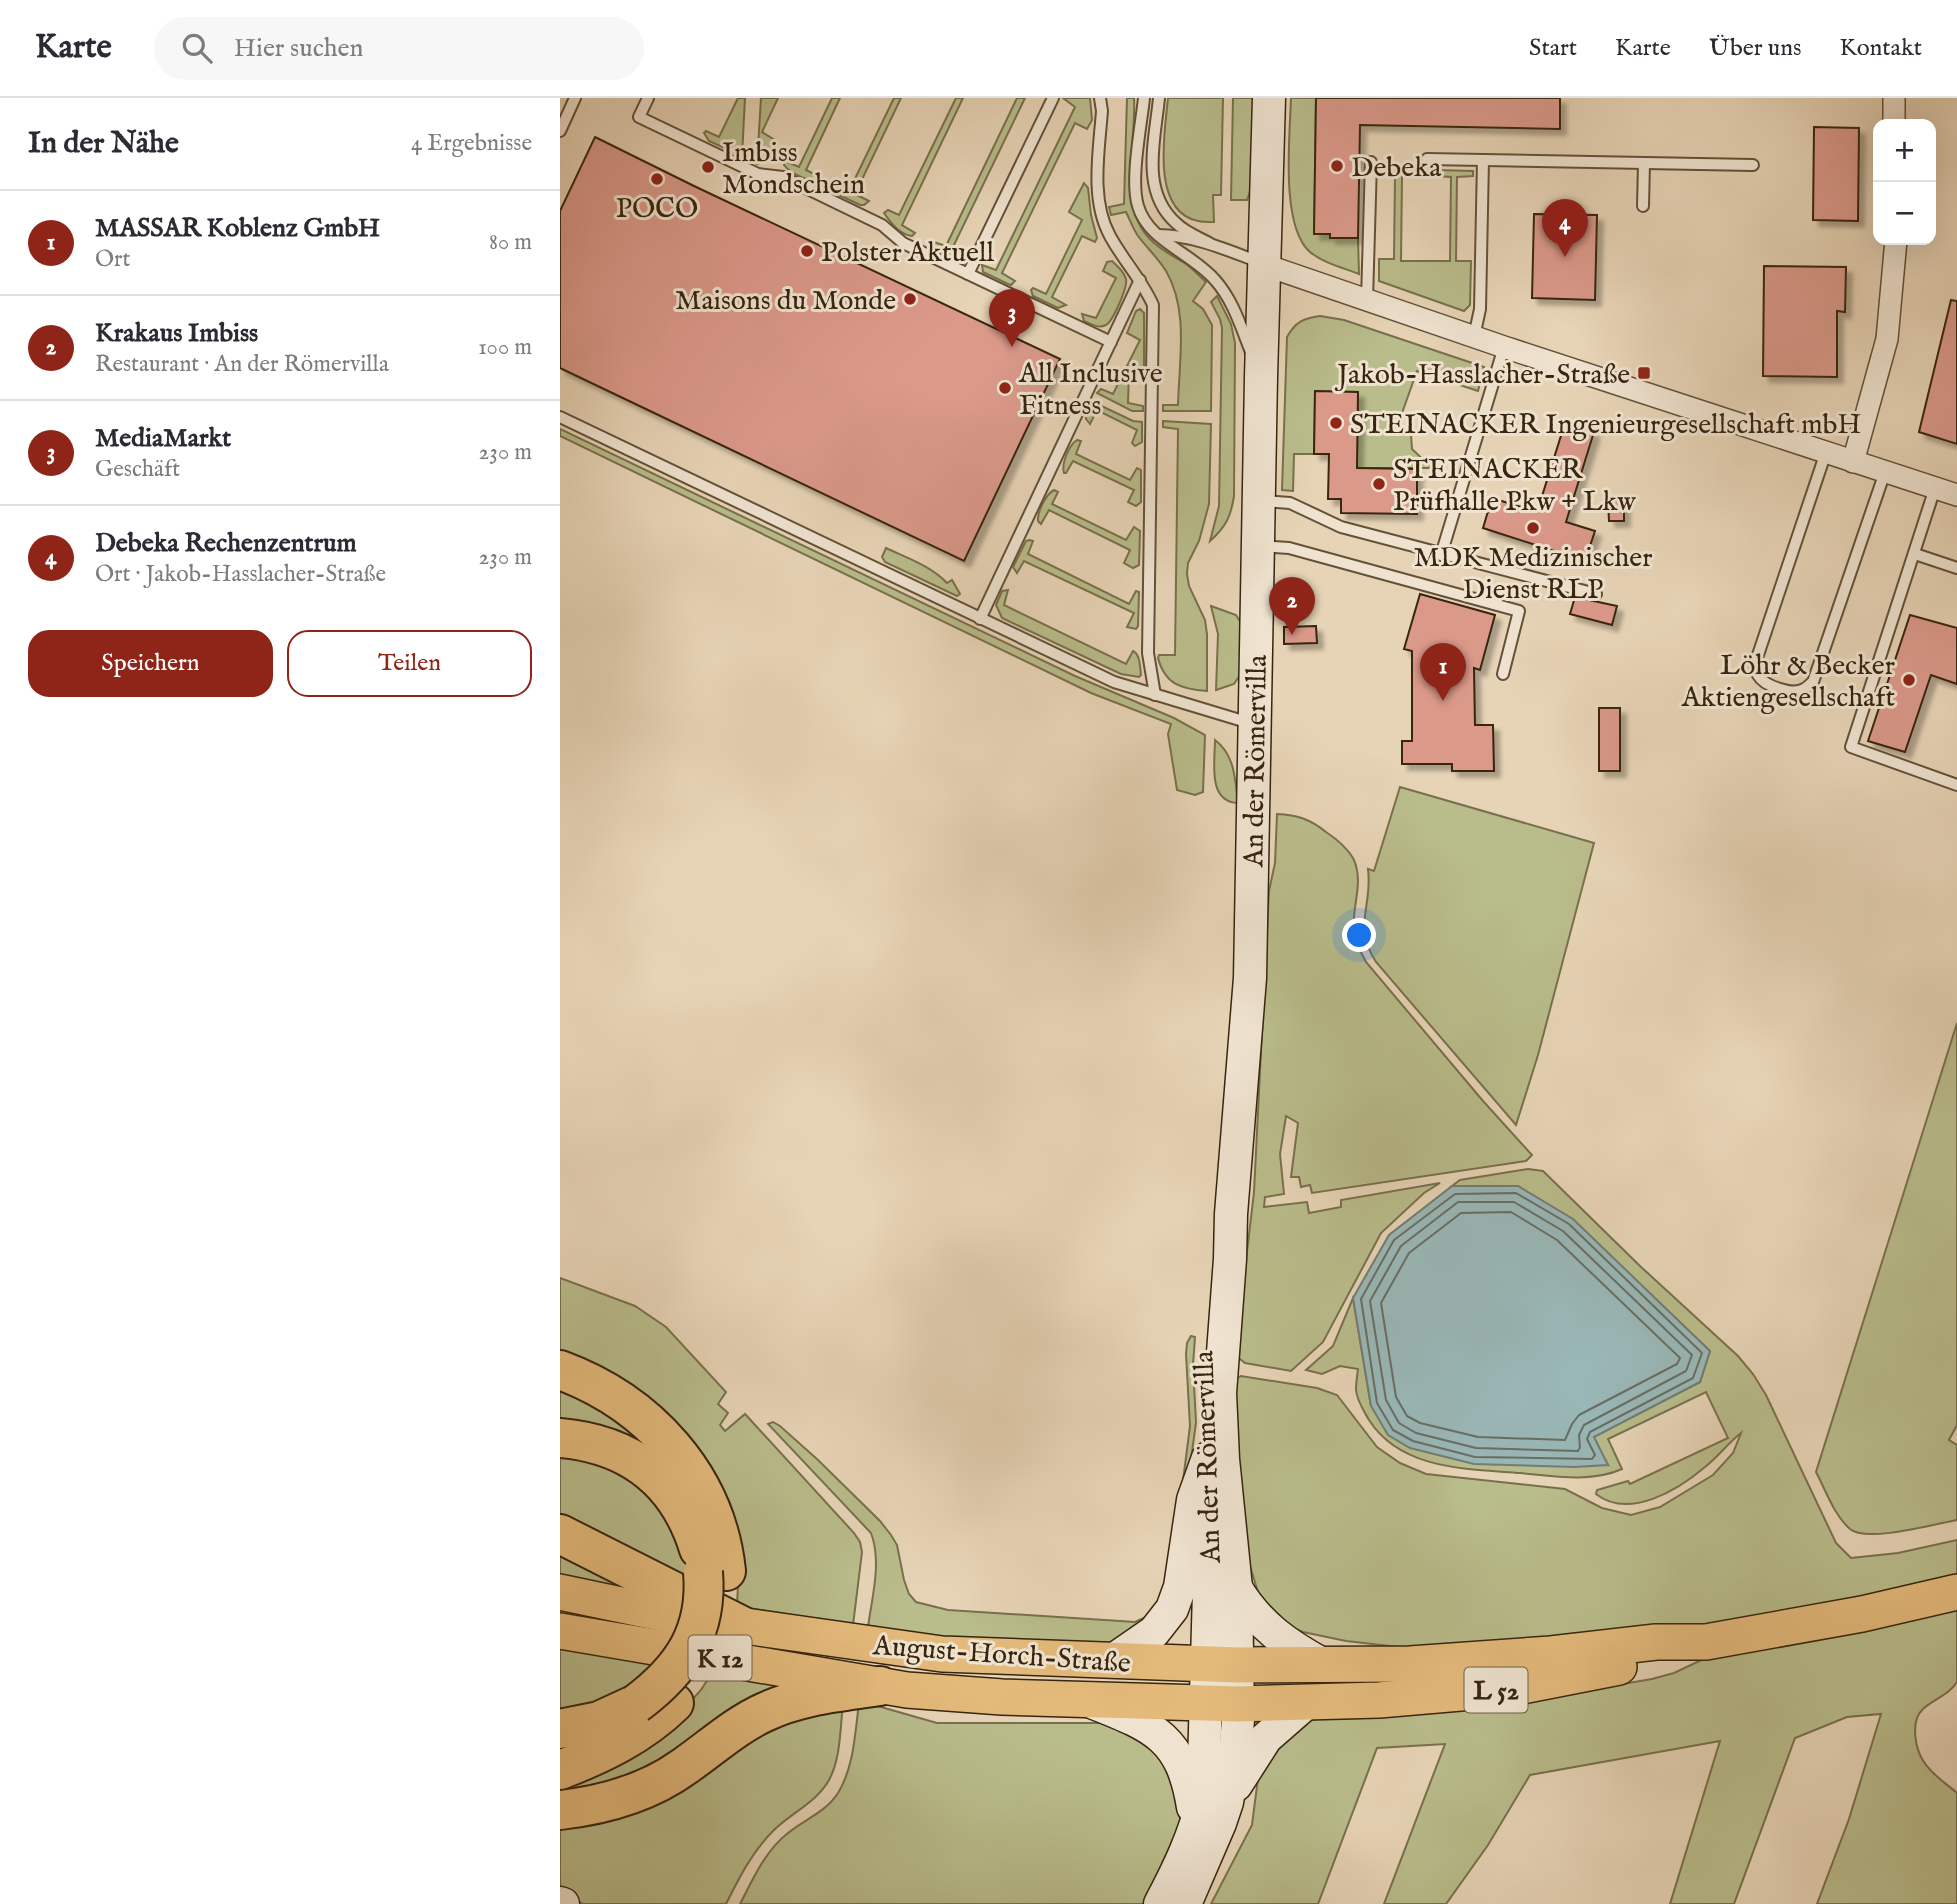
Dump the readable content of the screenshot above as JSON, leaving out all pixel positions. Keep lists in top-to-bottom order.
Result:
{
  "streets": {
    "main road": ["August-Horch-Straße", "K 12", "L 52"],
    "street": ["An der Römervilla"]
  },
  "crossings": [
    ["An der Römervilla", "August-Horch-Straße"],
    ["An der Römervilla", "L 52"],
    ["August-Horch-Straße", "K 12"],
    ["August-Horch-Straße", "L 52"]
  ],
  "places": {
    "other": [
      "Debeka",
      "Imbiss Mondschein",
      "POCO",
      "Polster Aktuell",
      "Maisons du Monde",
      "All Inclusive Fitness",
      "STEINACKER Ingenieurgesellschaft mbH",
      "STEINACKER Prüfhalle Pkw + Lkw",
      "MDK Medizinischer Dienst RLP",
      "Löhr & Becker Aktiengesellschaft"
    ],
    "transit": ["Jakob-Hasslacher-Straße"]
  },
  "page": {
    "header": "Karte",
    "search": "Hier suchen",
    "nav": [
      "Start",
      "Karte",
      "Über uns",
      "Kontakt"
    ],
    "heading": ["In der Nähe", "4 Ergebnisse"],
    "map_buttons": ["+", "−"],
    "list": [
      {
        "mark": "1",
        "name": "MASSAR Koblenz GmbH",
        "note": "Ort",
        "value": "80 m"
      },
      {
        "mark": "2",
        "name": "Krakaus Imbiss",
        "note": "Restaurant · An der Römervilla",
        "value": "100 m"
      },
      {
        "mark": "3",
        "name": "MediaMarkt",
        "note": "Geschäft",
        "value": "230 m"
      },
      {
        "mark": "4",
        "name": "Debeka Rechenzentrum",
        "note": "Ort · Jakob-Hasslacher-Straße",
        "value": "230 m"
      }
    ],
    "pins": [
      "4",
      "3",
      "2",
      "1"
    ],
    "buttons": ["Speichern", "Teilen"]
  }
}
